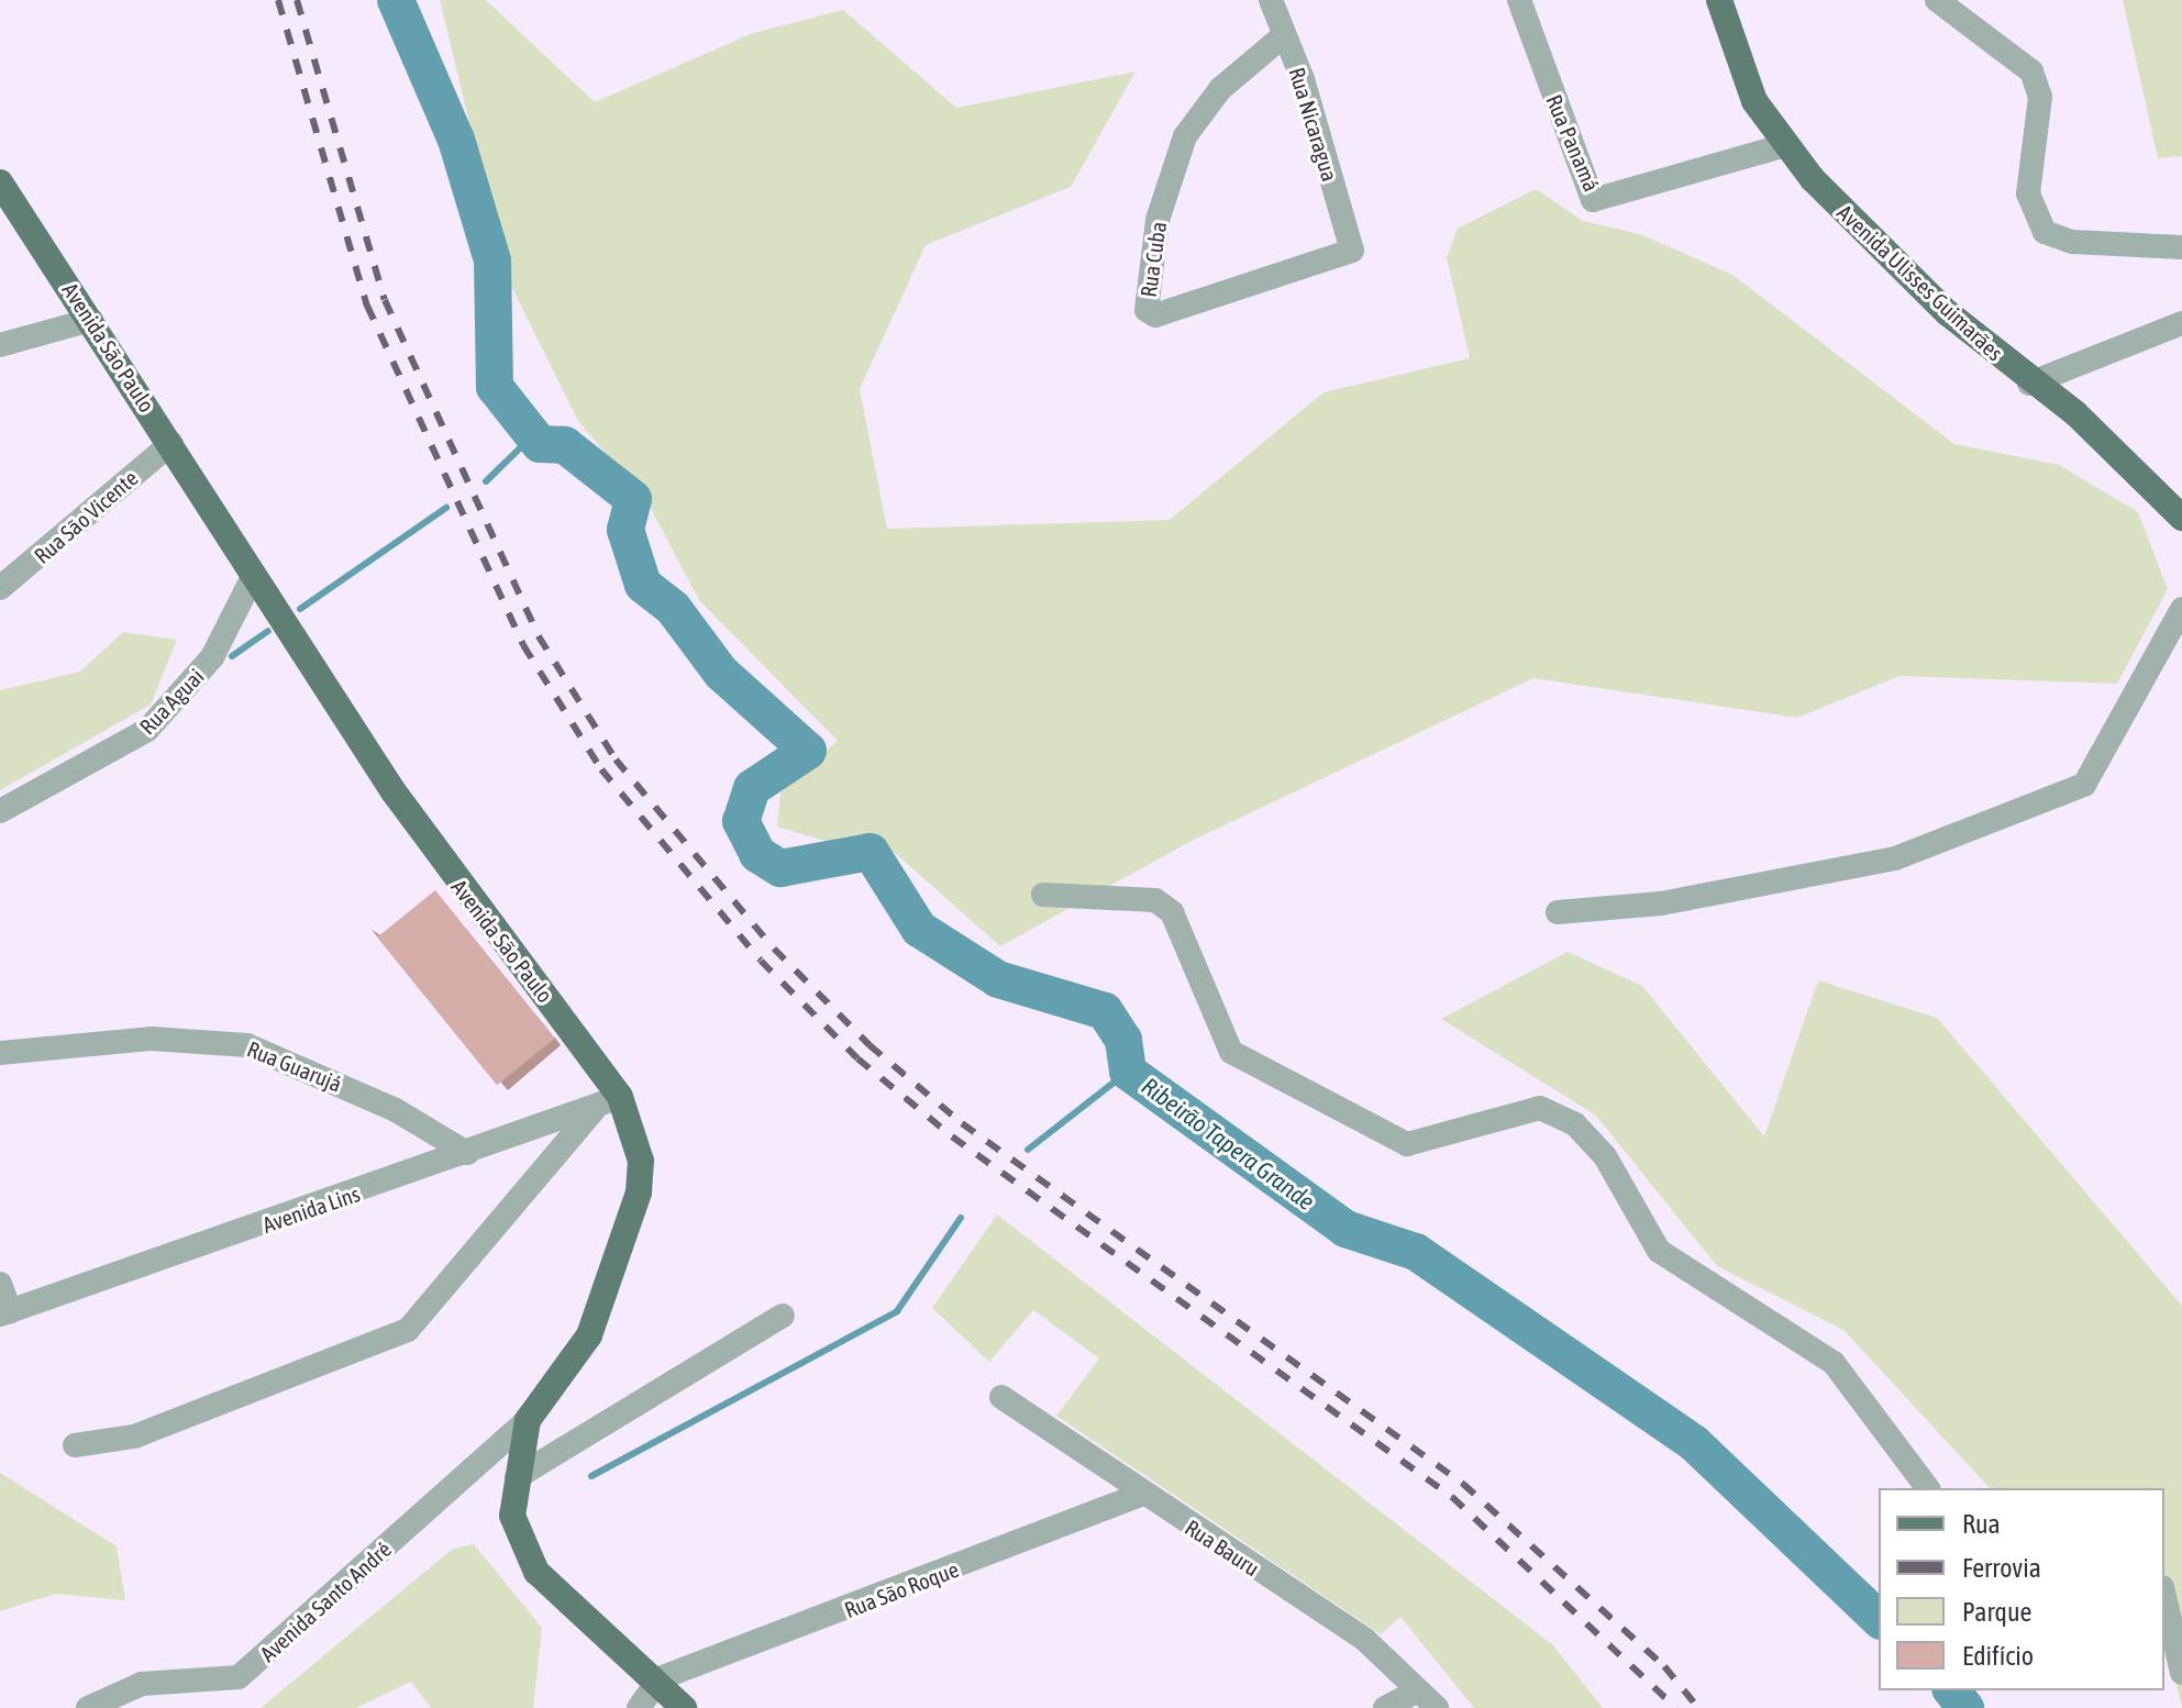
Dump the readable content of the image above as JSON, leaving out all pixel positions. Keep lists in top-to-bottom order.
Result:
{
  "streets": {
    "main road": ["Avenida Ulisses Guimarães", "Avenida São Paulo"],
    "street": [
      "Rua Nicaragua",
      "Rua Panamá",
      "Rua Cuba",
      "Rua São Vicente",
      "Rua Aguai",
      "Rua Guarujá",
      "Avenida Lins",
      "Rua Bauru",
      "Rua São Roque",
      "Avenida Santo André"
    ]
  },
  "crossings": [
    ["Rua Nicaragua", "Rua Cuba"],
    ["Rua Panamá", "Avenida Ulisses Guimarães"],
    ["Avenida São Paulo", "Rua São Vicente"],
    ["Avenida São Paulo", "Rua Aguai"],
    ["Avenida São Paulo", "Avenida Lins"],
    ["Avenida São Paulo", "Rua São Roque"],
    ["Avenida São Paulo", "Avenida Santo André"],
    ["Rua Guarujá", "Avenida Lins"],
    ["Rua Bauru", "Rua São Roque"]
  ],
  "water": ["Ribeirão Tapera Grande"],
  "legend": [
    "Rua",
    "Ferrovia",
    "Parque",
    "Edifício"
  ]
}
